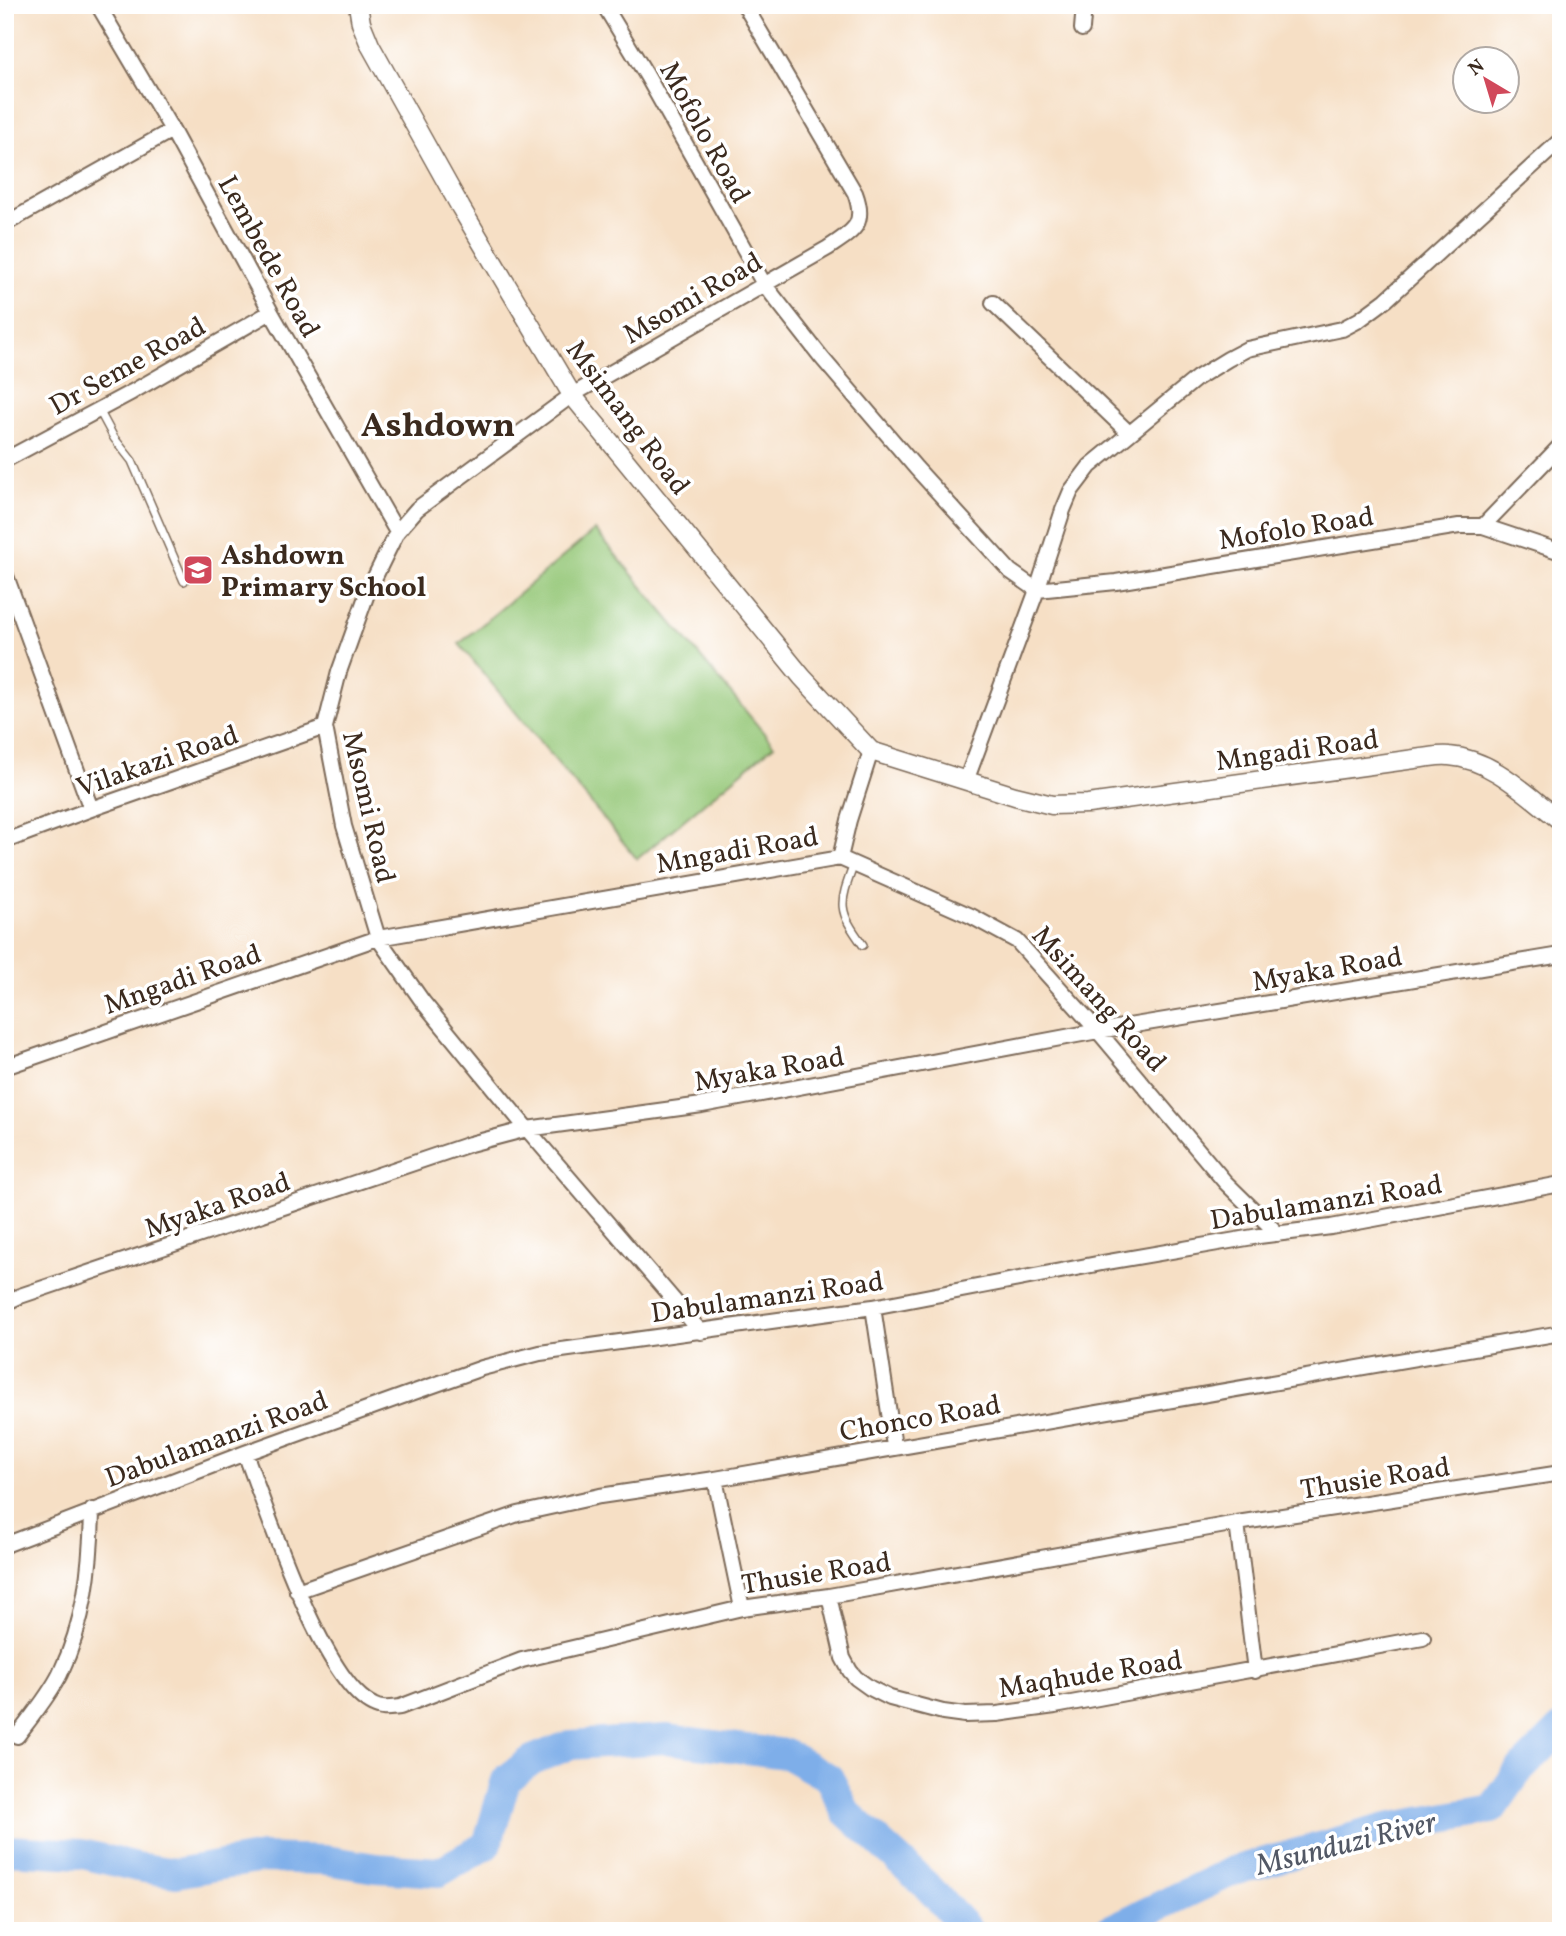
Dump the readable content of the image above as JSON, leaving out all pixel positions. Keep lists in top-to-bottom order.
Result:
{
  "streets": {
    "street": [
      "Mofolo Road",
      "Lembede Road",
      "Msomi Road",
      "Dr Seme Road",
      "Msimang Road",
      "Mngadi Road",
      "Vilakazi Road",
      "Myaka Road",
      "Dabulamanzi Road",
      "Chonco Road",
      "Thusie Road",
      "Maqhude Road"
    ]
  },
  "crossings": [
    ["Mofolo Road", "Msomi Road"],
    ["Lembede Road", "Msomi Road"],
    ["Lembede Road", "Dr Seme Road"],
    ["Msomi Road", "Msimang Road"],
    ["Msomi Road", "Mngadi Road"],
    ["Msomi Road", "Vilakazi Road"],
    ["Msomi Road", "Myaka Road"],
    ["Msomi Road", "Dabulamanzi Road"],
    ["Msimang Road", "Mngadi Road"],
    ["Msimang Road", "Myaka Road"],
    ["Msimang Road", "Dabulamanzi Road"],
    ["Dabulamanzi Road", "Thusie Road"],
    ["Chonco Road", "Thusie Road"],
    ["Thusie Road", "Maqhude Road"]
  ],
  "districts": ["Ashdown"],
  "water": ["Msunduzi River"],
  "places": {
    "school or university": ["Ashdown Primary School"]
  },
  "north": "top left"
}
